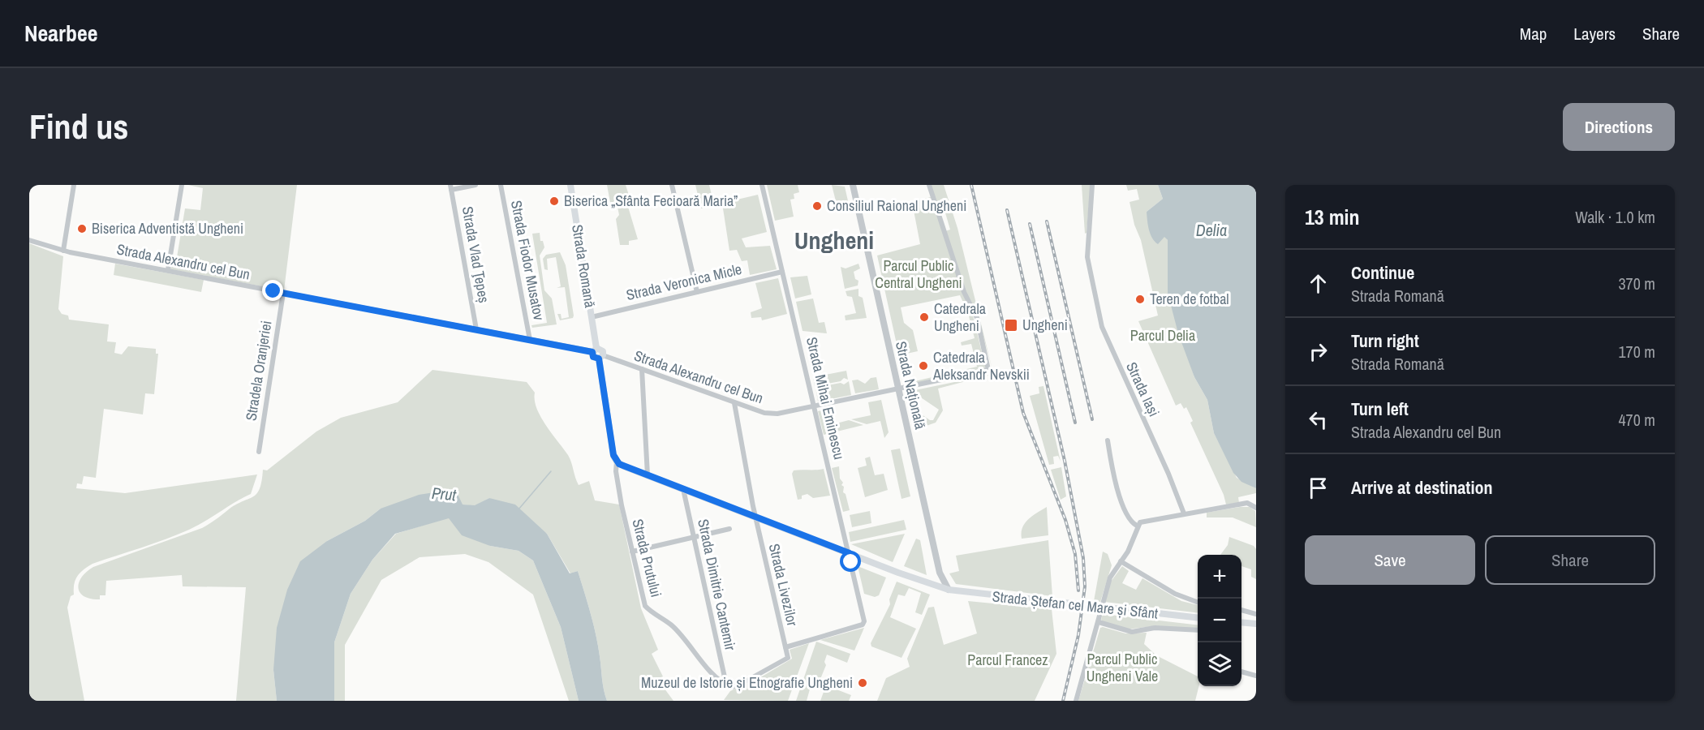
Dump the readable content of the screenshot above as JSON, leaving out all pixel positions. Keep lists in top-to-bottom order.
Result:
{
  "streets": {
    "main road": ["Strada Romană", "Strada Ștefan cel Mare și Sfânt"],
    "street": [
      "Strada Vlad Ţepeș",
      "Strada Fiodor Musatov",
      "Strada Alexandru cel Bun",
      "Strada Veronica Micle",
      "Stradela Oranjeriei",
      "Strada Națională",
      "Strada Iași",
      "Strada Mihai Eminescu",
      "Strada Prutului",
      "Strada Dimitrie Cantemir",
      "Strada Livezilor"
    ]
  },
  "crossings": [
    ["Strada Vlad Ţepeș", "Strada Alexandru cel Bun"],
    ["Strada Fiodor Musatov", "Strada Alexandru cel Bun"],
    ["Strada Alexandru cel Bun", "Strada Romană"],
    ["Strada Alexandru cel Bun", "Stradela Oranjeriei"],
    ["Strada Alexandru cel Bun", "Strada Națională"],
    ["Strada Alexandru cel Bun", "Strada Mihai Eminescu"],
    ["Strada Alexandru cel Bun", "Strada Livezilor"],
    ["Strada Romană", "Strada Veronica Micle"],
    ["Strada Veronica Micle", "Strada Mihai Eminescu"],
    ["Strada Națională", "Strada Ștefan cel Mare și Sfânt"],
    ["Strada Mihai Eminescu", "Strada Livezilor"],
    ["Strada Prutului", "Strada Dimitrie Cantemir"],
    ["Strada Prutului", "Strada Livezilor"],
    ["Strada Dimitrie Cantemir", "Strada Livezilor"]
  ],
  "districts": ["Ungheni"],
  "water": ["Delia", "Prut"],
  "parks": [
    "Parcul Public Central Ungheni",
    "Parcul Delia",
    "Parcul Public Ungheni Vale",
    "Parcul Francez"
  ],
  "places": {
    "other": [
      "Biserica „Sfânta Fecioară Maria”",
      "Consiliul Raional Ungheni",
      "Biserica Adventistă Ungheni",
      "Teren de fotbal",
      "Catedrala Ungheni",
      "Catedrala Aleksandr Nevskii",
      "Muzeul de Istorie și Etnografie Ungheni"
    ],
    "transit": ["Ungheni"]
  },
  "page": {
    "header": "Nearbee",
    "nav": ["Map", "Layers", "Share"],
    "buttons": [
      "Directions",
      ["Save", "Share"]
    ],
    "title": "Find us",
    "heading": ["13 min", "Walk · 1.0 km"],
    "list": [
      ["Continue", "Strada Romană", "370 m"],
      ["Turn right", "Strada Romană", "170 m"],
      ["Turn left", "Strada Alexandru cel Bun", "470 m"],
      "Arrive at destination"
    ],
    "map_buttons": ["+", "−"]
  }
}
